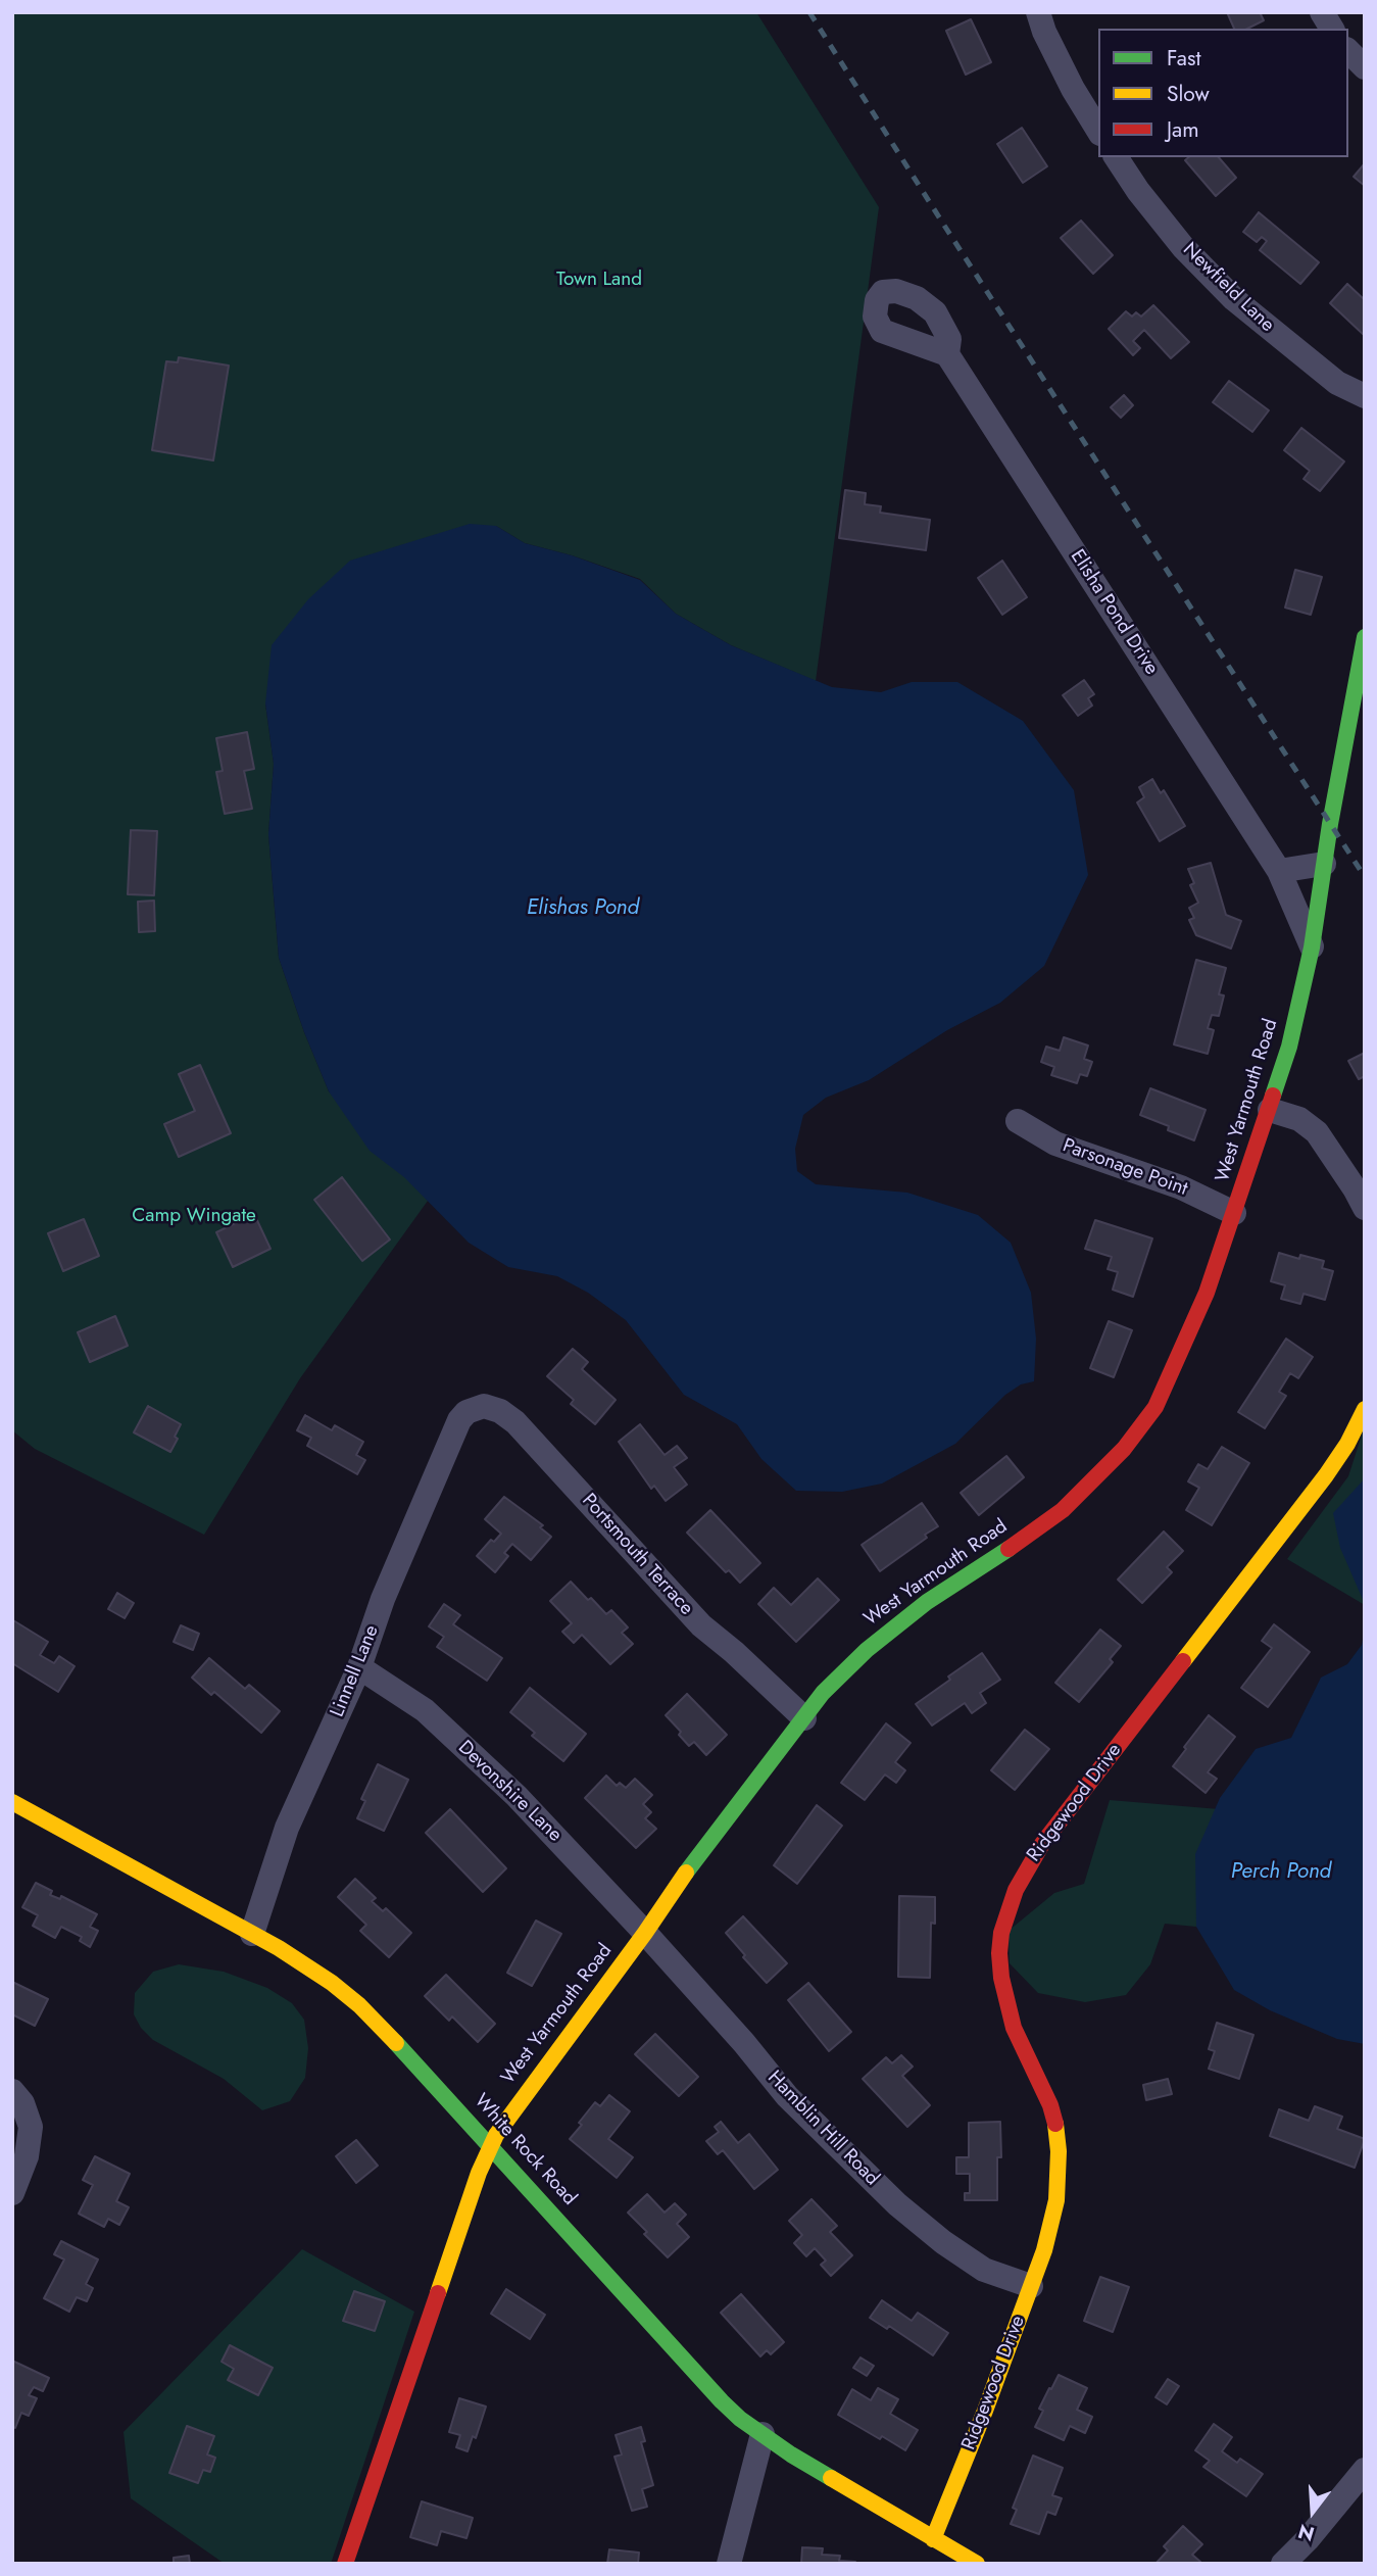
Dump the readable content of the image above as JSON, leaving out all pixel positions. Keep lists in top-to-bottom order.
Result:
{
  "streets": {
    "street": [
      "Newfield Lane",
      "Elisha Pond Drive",
      "West Yarmouth Road",
      "Parsonage Point",
      "Portsmouth Terrace",
      "Linnell Lane",
      "Devonshire Lane",
      "Ridgewood Drive",
      "Hamblin Hill Road",
      "White Rock Road"
    ]
  },
  "crossings": [
    ["Elisha Pond Drive", "West Yarmouth Road"],
    ["West Yarmouth Road", "Parsonage Point"],
    ["West Yarmouth Road", "Portsmouth Terrace"],
    ["West Yarmouth Road", "Devonshire Lane"],
    ["West Yarmouth Road", "Hamblin Hill Road"],
    ["West Yarmouth Road", "White Rock Road"],
    ["Portsmouth Terrace", "Linnell Lane"],
    ["Linnell Lane", "Devonshire Lane"],
    ["Linnell Lane", "White Rock Road"],
    ["Devonshire Lane", "Hamblin Hill Road"],
    ["Ridgewood Drive", "Hamblin Hill Road"],
    ["Ridgewood Drive", "White Rock Road"]
  ],
  "water": ["Elishas Pond", "Perch Pond"],
  "parks": ["Town Land", "Camp Wingate"],
  "legend": ["Fast", "Slow", "Jam"],
  "north": "bottom"
}
